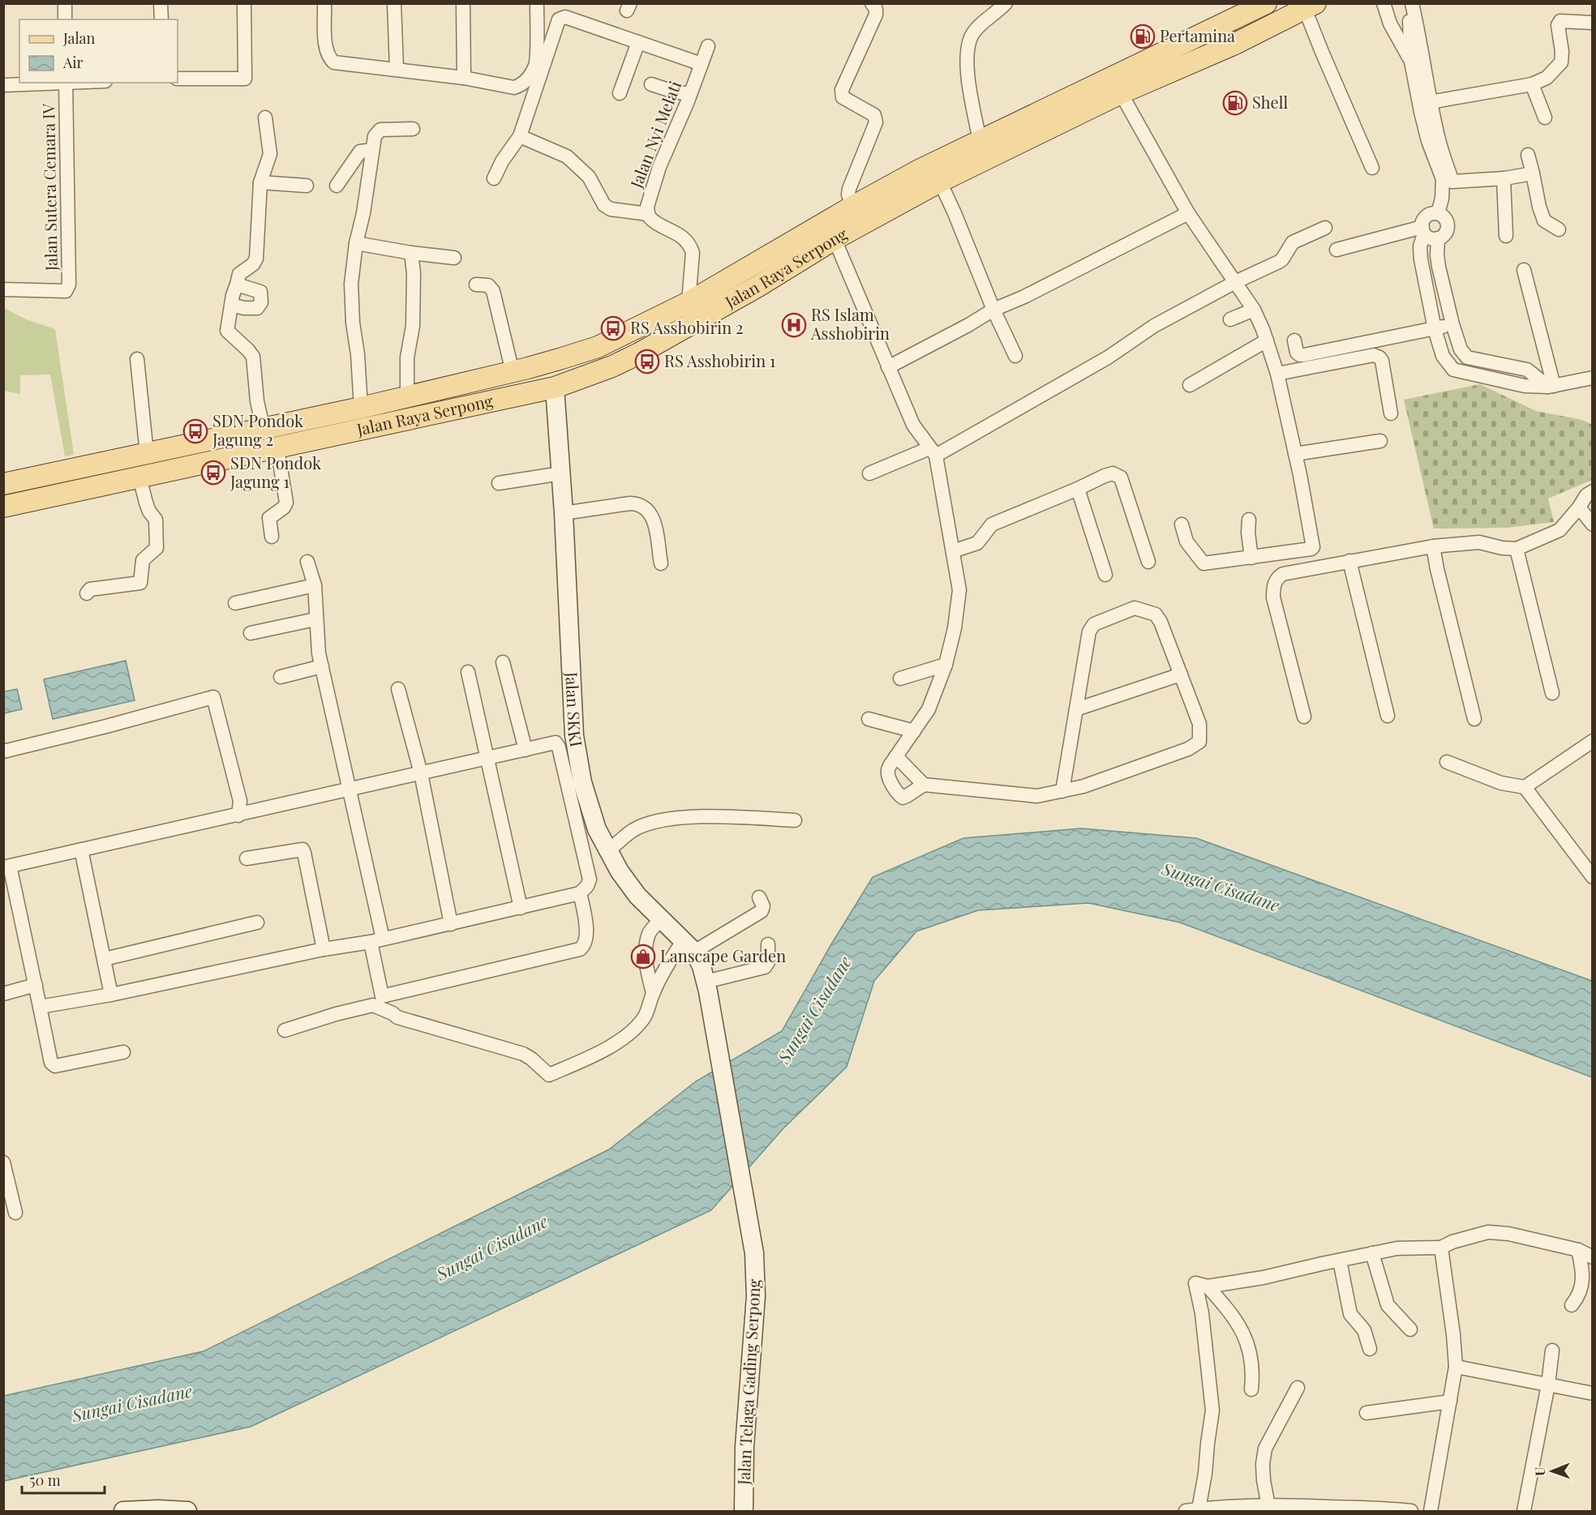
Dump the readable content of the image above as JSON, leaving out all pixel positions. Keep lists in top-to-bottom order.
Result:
{
  "streets": {
    "main road": ["Jalan Raya Serpong", "Jalan SKKI", "Jalan Telaga Gading Serpong"],
    "street": ["Jalan Nyi Melati", "Jalan Sutera Cemara IV"]
  },
  "crossings": [
    ["Jalan Nyi Melati", "Jalan Raya Serpong"],
    ["Jalan Raya Serpong", "Jalan SKKI"],
    ["Jalan SKKI", "Jalan Telaga Gading Serpong"]
  ],
  "water": ["Sungai Cisadane"],
  "places": {
    "fuel station": ["Pertamina", "Shell"],
    "hospital": ["RS Islam Asshobirin"],
    "bus stop": [
      "RS Asshobirin 2",
      "RS Asshobirin 1",
      "SDN Pondok Jagung 2",
      "SDN Pondok Jagung 1"
    ],
    "shop": ["Lanscape Garden"]
  },
  "legend": ["Jalan", "Air"],
  "scale_bar": "50 m",
  "north": "left"
}
